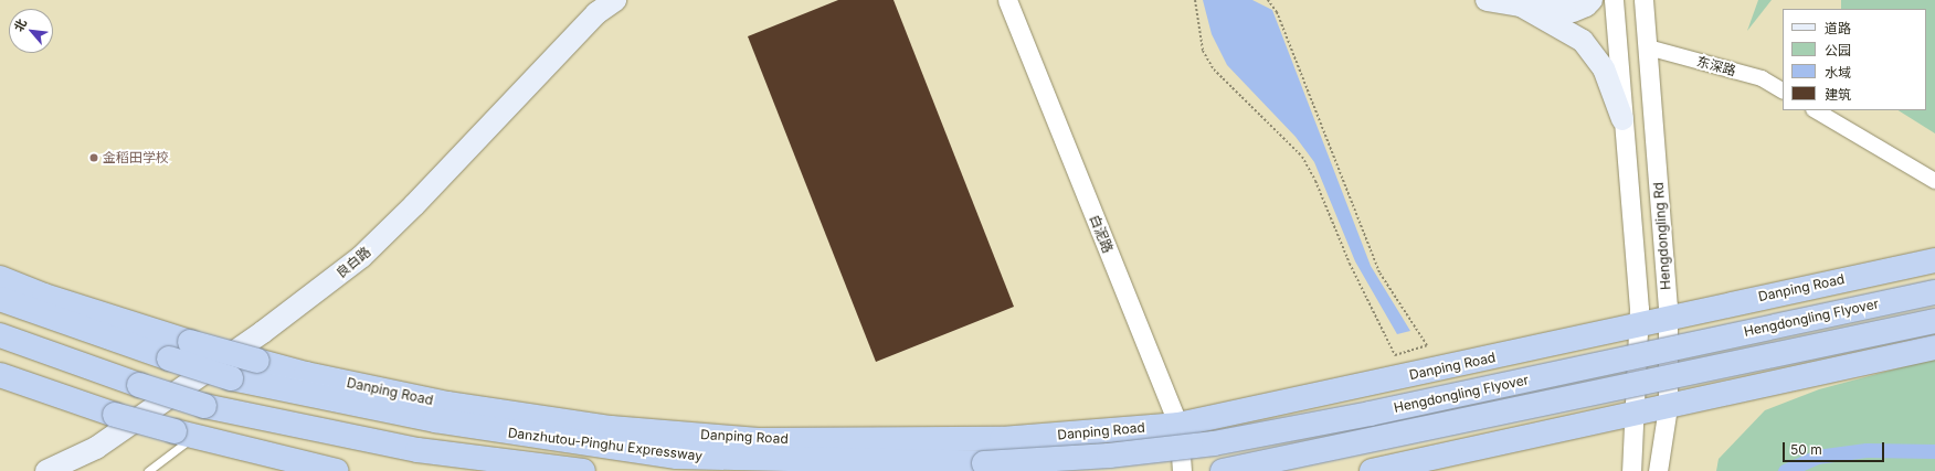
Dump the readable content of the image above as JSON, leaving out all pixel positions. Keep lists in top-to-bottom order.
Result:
{
  "streets": {
    "highway": ["Danping Road", "Hengdongling Flyover", "Danzhutou-Pinghu Expressway"],
    "main road": ["良白路"],
    "street": ["东深路", "白泥路", "Hengdongling Rd"]
  },
  "crossings": [
    ["东深路", "Hengdongling Rd"],
    ["白泥路", "Danping Road"],
    ["Hengdongling Rd", "Danping Road"],
    ["Hengdongling Flyover", "Danzhutou-Pinghu Expressway"]
  ],
  "places": ["金稻田学校"],
  "legend": [
    "道路",
    "公园",
    "水域",
    "建筑"
  ],
  "scale_bar": "50 m",
  "north": "top left"
}
